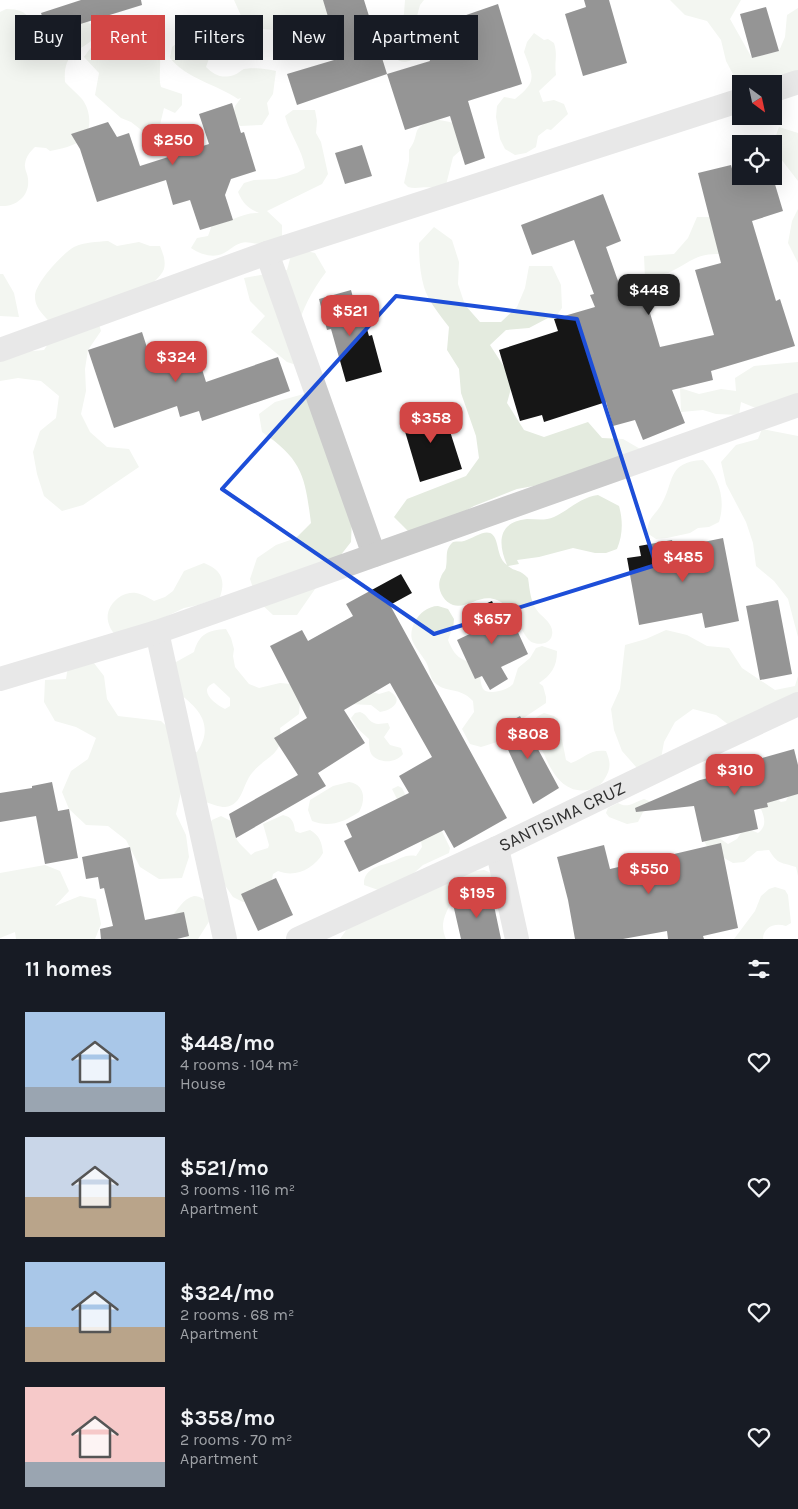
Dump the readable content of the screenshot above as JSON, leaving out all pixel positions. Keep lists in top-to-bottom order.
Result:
{
  "streets": {
    "street": ["SANTISIMA CRUZ"]
  },
  "north": "bottom right",
  "page": {
    "chip": [
      "Buy",
      "Rent",
      "Filters",
      "New",
      "Apartment"
    ],
    "price": [
      "$250",
      "$448",
      "$521",
      "$324",
      "$358",
      "$485",
      "$657",
      "$808",
      "$310",
      "$550",
      "$195"
    ],
    "heading": "11 homes",
    "list": [
      {
        "name": "$448/mo",
        "note": "4 rooms · 104 m² · House"
      },
      {
        "name": "$521/mo",
        "note": "3 rooms · 116 m² · Apartment"
      },
      {
        "name": "$324/mo",
        "note": "2 rooms · 68 m² · Apartment"
      },
      {
        "name": "$358/mo",
        "note": "2 rooms · 70 m² · Apartment"
      }
    ]
  }
}
